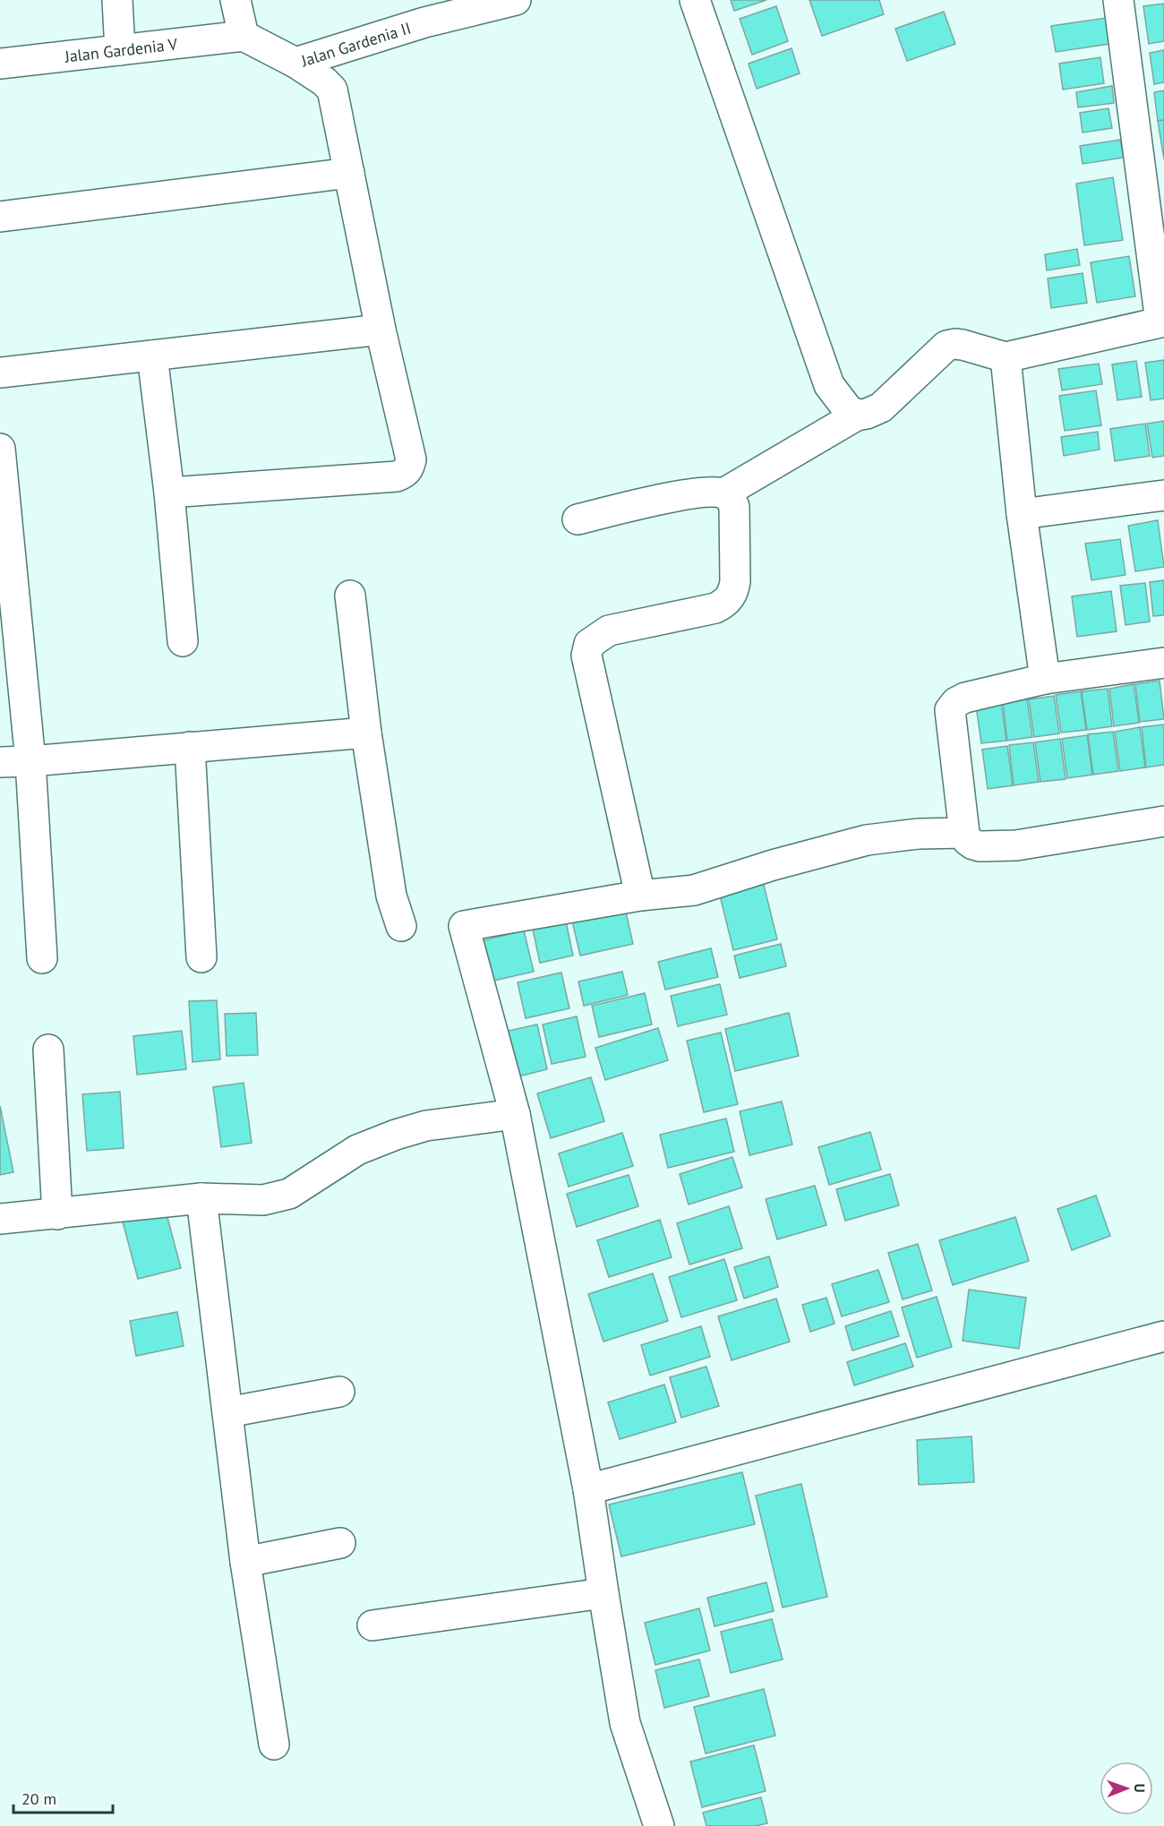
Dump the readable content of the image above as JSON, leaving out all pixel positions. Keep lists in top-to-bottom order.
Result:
{
  "streets": {
    "street": ["Jalan Gardenia II", "Jalan Gardenia V"]
  },
  "crossings": [
    ["Jalan Gardenia II", "Jalan Gardenia V"]
  ],
  "scale_bar": "20 m",
  "north": "right"
}
